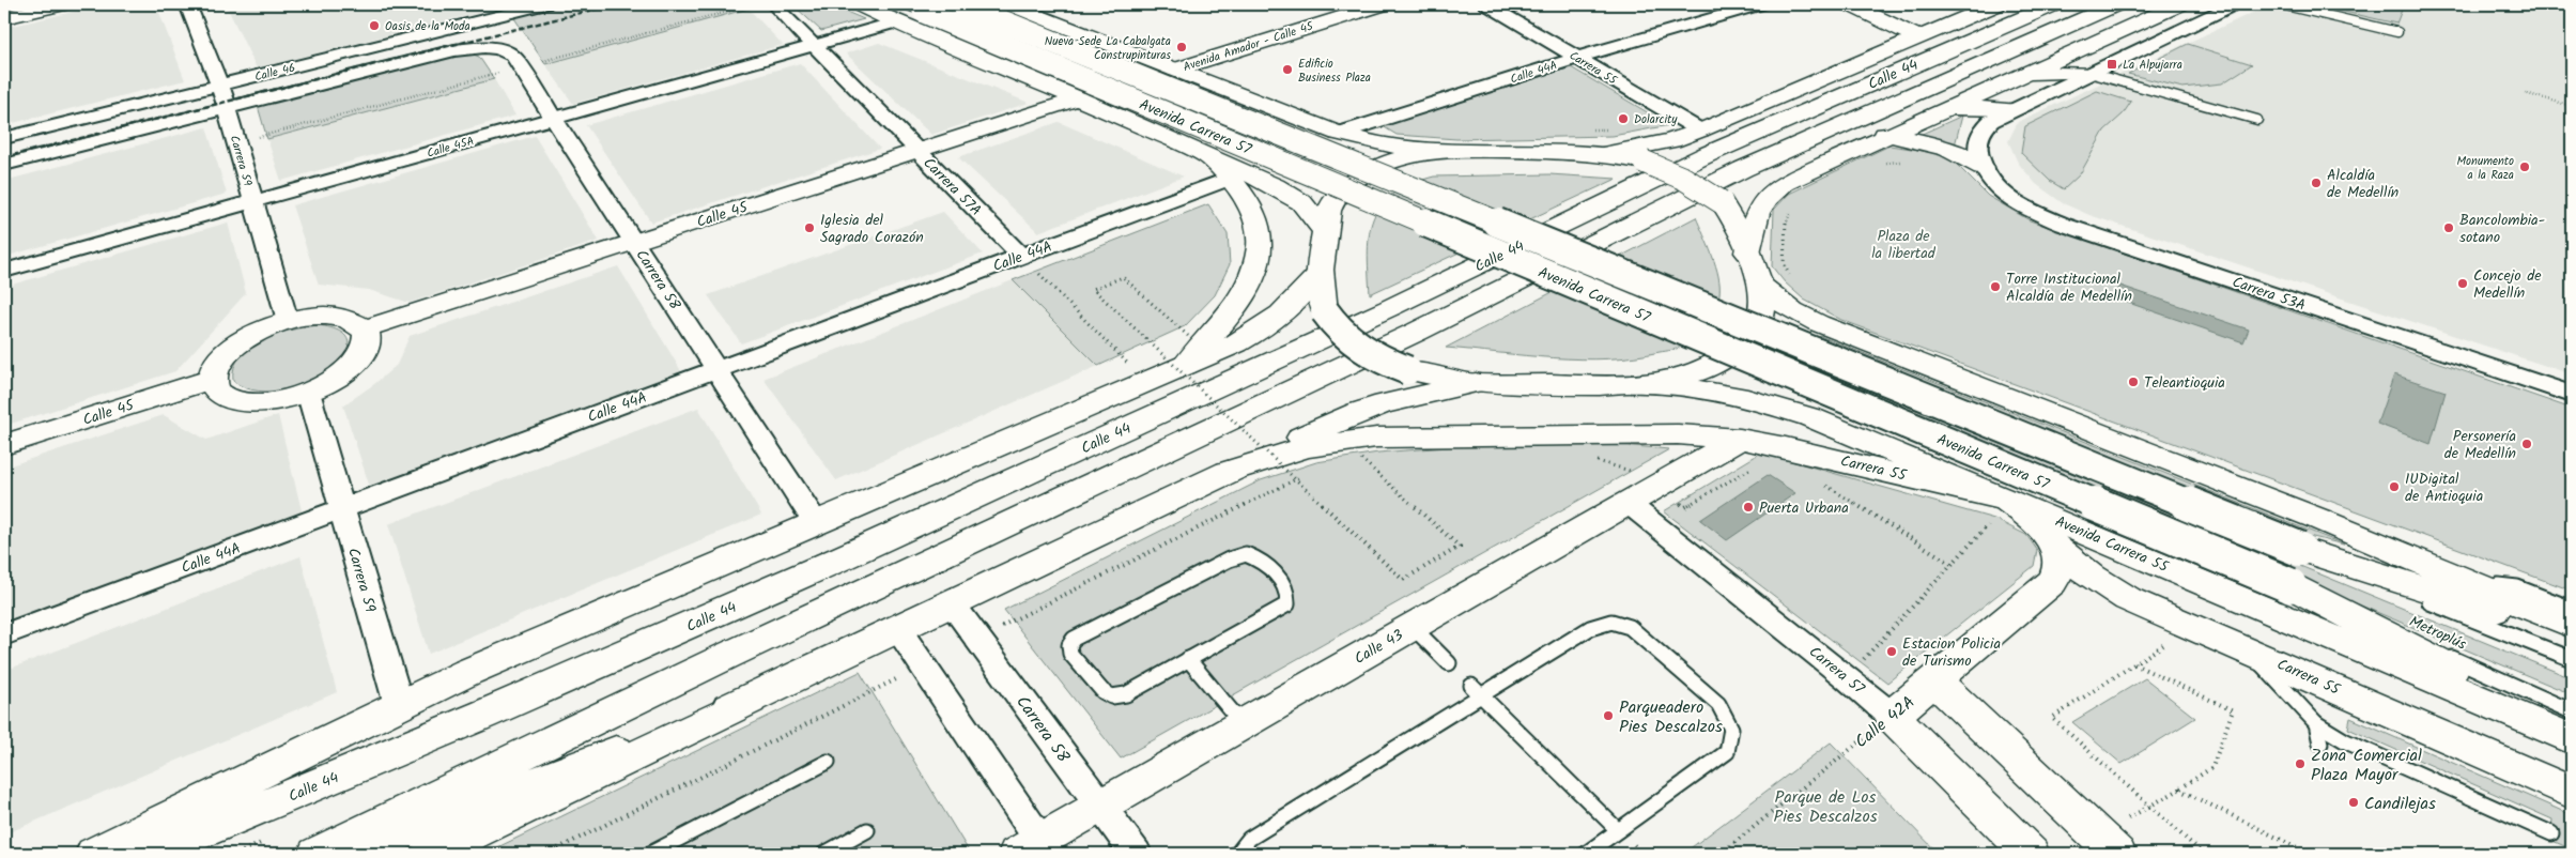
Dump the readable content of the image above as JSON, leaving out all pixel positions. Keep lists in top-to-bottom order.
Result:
{
  "streets": {
    "main road": [
      "Avenida Amador - Calle 45",
      "Carrera 55",
      "Calle 44",
      "Avenida Carrera 57",
      "Calle 45",
      "Avenida Carrera 55",
      "Calle 43",
      "Carrera 57",
      "Calle 42A"
    ],
    "street": [
      "Calle 46",
      "Calle 44A",
      "Calle 45A",
      "Carrera 59",
      "Carrera 57A",
      "Carrera 58",
      "Carrera 53A"
    ],
    "lane": ["Metroplús"]
  },
  "crossings": [
    ["Carrera 55", "Calle 44A"],
    ["Carrera 55", "Calle 44"],
    ["Carrera 55", "Avenida Carrera 55"],
    ["Carrera 55", "Calle 43"],
    ["Carrera 55", "Calle 42A"],
    ["Calle 46", "Carrera 59"],
    ["Calle 46", "Carrera 58"],
    ["Calle 44A", "Carrera 59"],
    ["Calle 44A", "Carrera 57A"],
    ["Calle 44A", "Carrera 58"],
    ["Avenida Carrera 57", "Calle 45A"],
    ["Avenida Carrera 57", "Calle 45"],
    ["Avenida Carrera 57", "Metroplús"],
    ["Calle 45A", "Carrera 59"],
    ["Calle 45A", "Carrera 57A"],
    ["Calle 45A", "Carrera 58"],
    ["Carrera 57A", "Calle 45"],
    ["Calle 45", "Carrera 58"],
    ["Carrera 58", "Calle 43"],
    ["Avenida Carrera 55", "Calle 42A"],
    ["Calle 43", "Carrera 57"],
    ["Carrera 57", "Calle 42A"]
  ],
  "parks": ["Plaza de la libertad", "Parque de Los Pies Descalzos"],
  "places": {
    "other": [
      "Oasis de la Moda",
      "Nueva Sede La Cabalgata Construpinturas",
      "Edificio Business Plaza",
      "Dolarcity",
      "Monumento a la Raza",
      "Alcaldía de Medellín",
      "Iglesia del Sagrado Corazón",
      "Bancolombia- sotano",
      "Concejo de Medellín",
      "Torre Institucional Alcaldía de Medellín",
      "Teleantioquia",
      "Personería de Medellín",
      "IUDigital de Antioquia",
      "Puerta Urbana",
      "Estacion Policia de Turismo",
      "Parqueadero Pies Descalzos",
      "Zona Comercial Plaza Mayor",
      "Candilejas"
    ],
    "transit": ["La Alpujarra"]
  }
}
